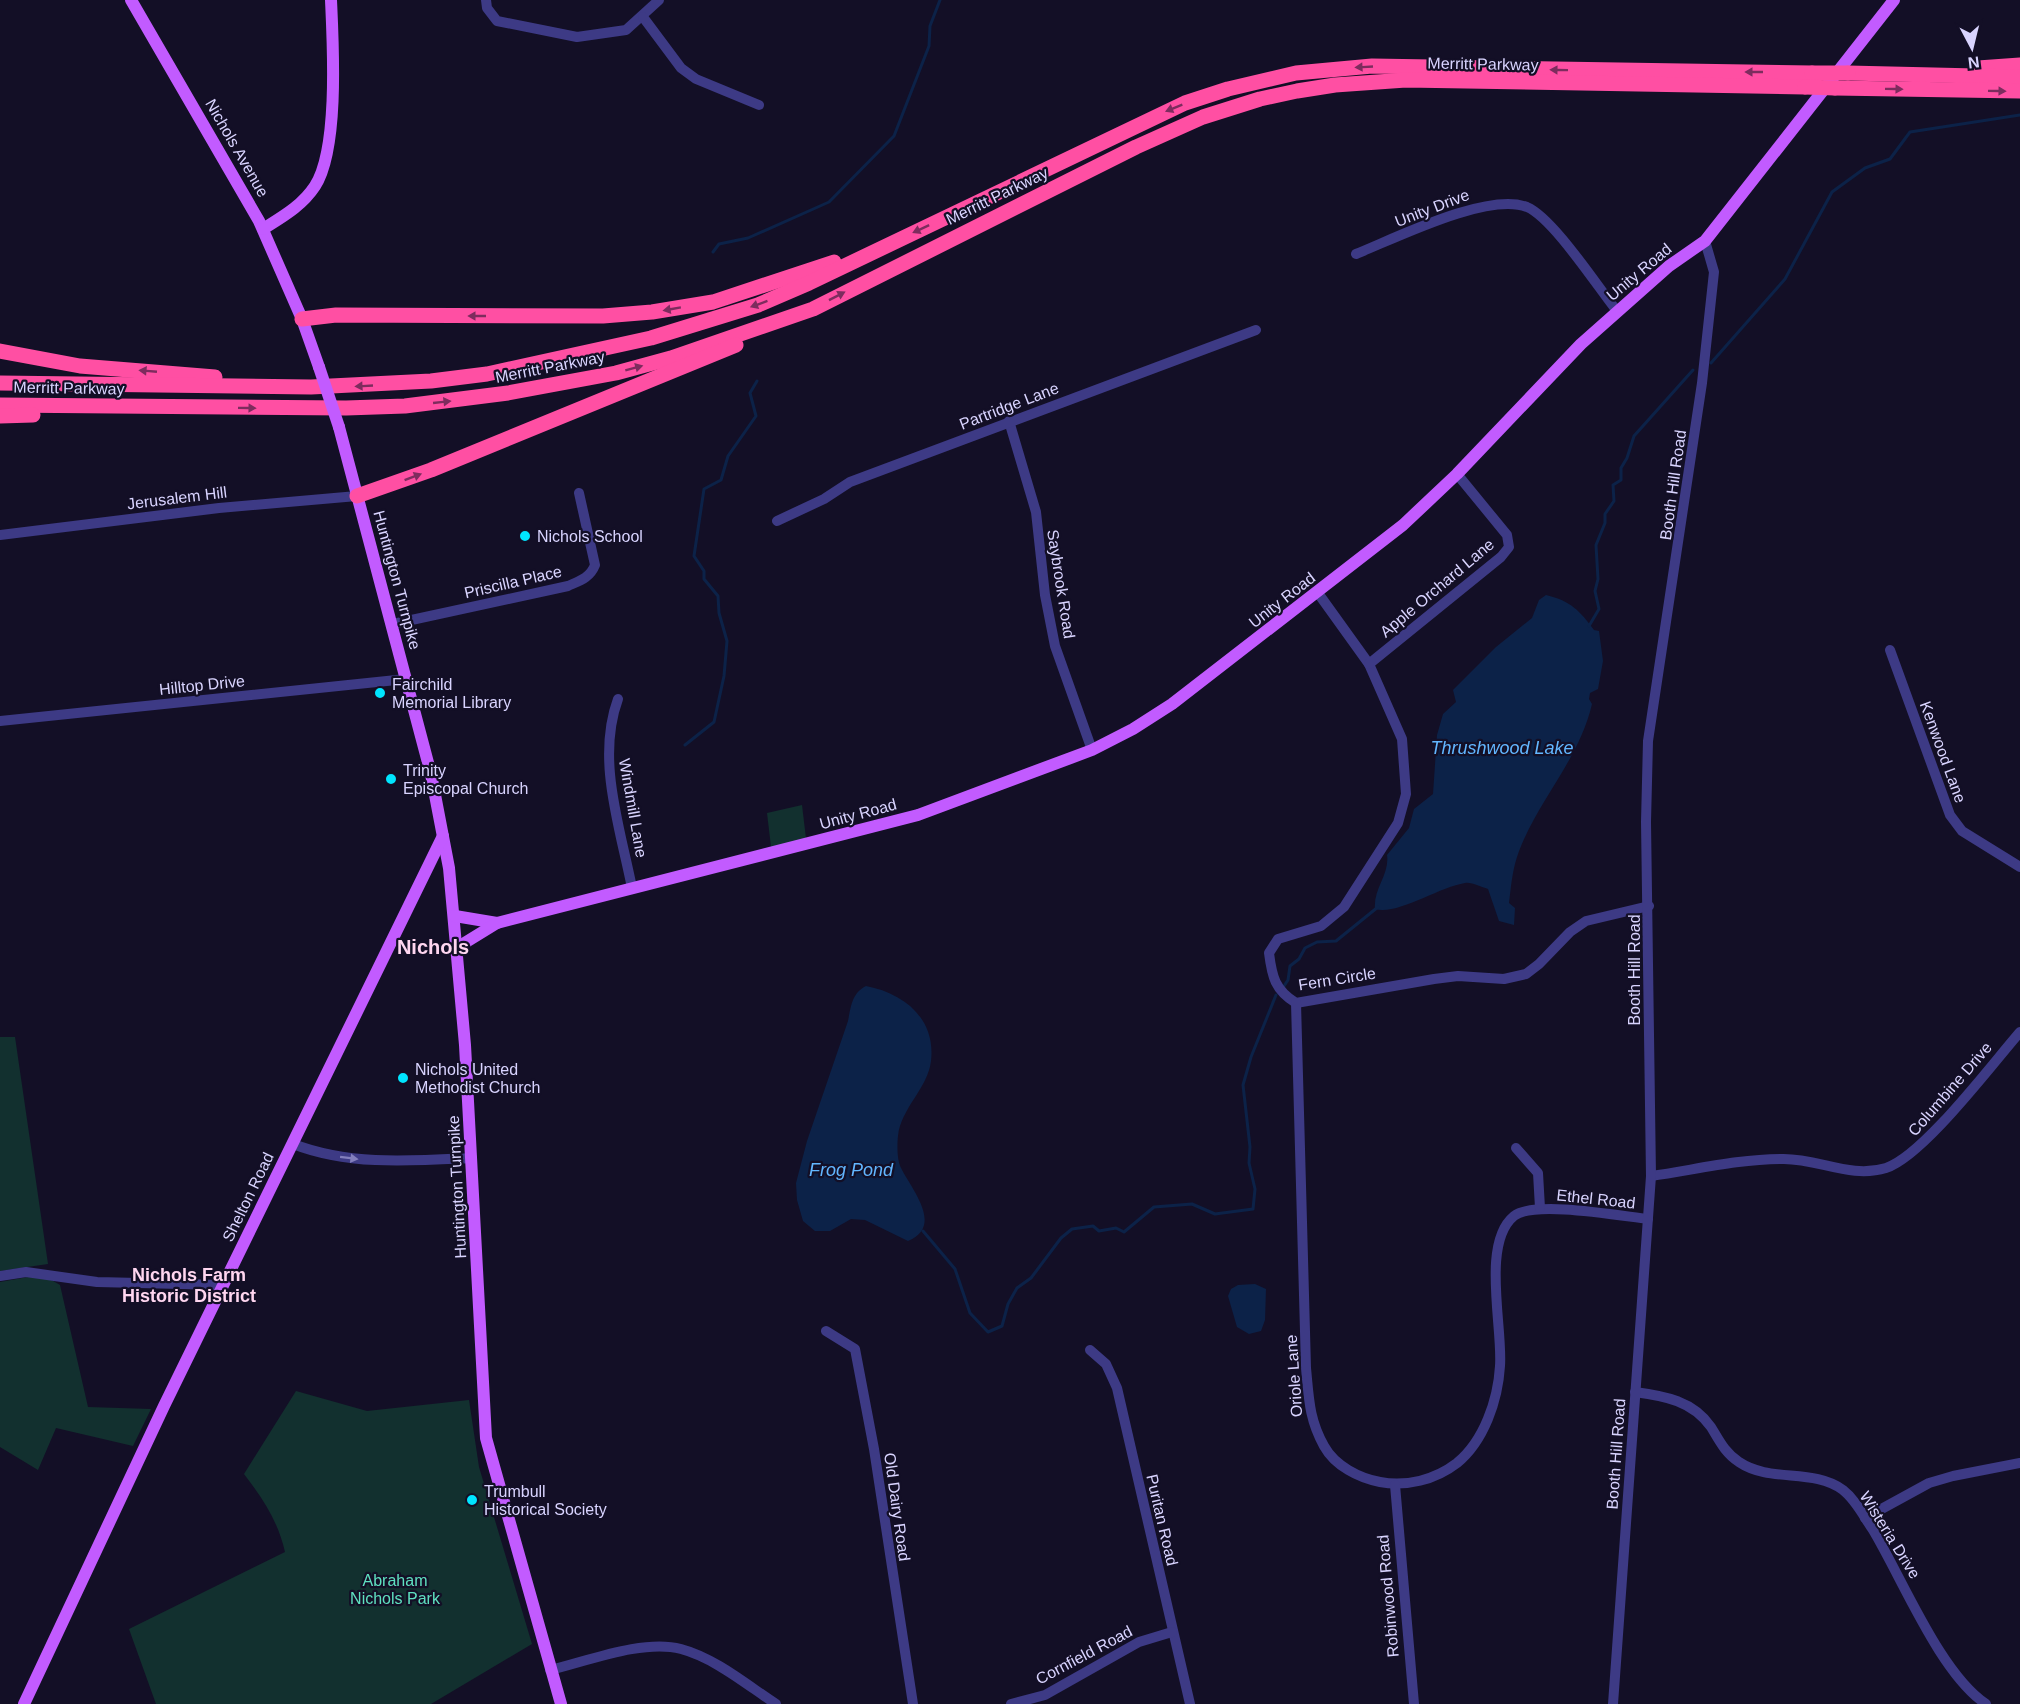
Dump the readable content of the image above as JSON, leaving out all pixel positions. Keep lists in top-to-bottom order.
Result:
{
  "streets": {
    "highway": ["Merritt Parkway"],
    "main road": [
      "Nichols Avenue",
      "Unity Road",
      "Huntington Turnpike",
      "Shelton Road"
    ],
    "street": [
      "Unity Drive",
      "Partridge Lane",
      "Booth Hill Road",
      "Jerusalem Hill",
      "Priscilla Place",
      "Saybrook Road",
      "Apple Orchard Lane",
      "Hilltop Drive",
      "Kenwood Lane",
      "Windmill Lane",
      "Fern Circle",
      "Columbine Drive",
      "Ethel Road",
      "Oriole Lane",
      "Old Dairy Road",
      "Puritan Road",
      "Wisteria Drive",
      "Robinwood Road",
      "Cornfield Road"
    ]
  },
  "crossings": [
    ["Nichols Avenue", "Huntington Turnpike"],
    ["Unity Drive", "Unity Road"],
    ["Unity Road", "Booth Hill Road"],
    ["Unity Road", "Huntington Turnpike"],
    ["Unity Road", "Saybrook Road"],
    ["Unity Road", "Apple Orchard Lane"],
    ["Unity Road", "Windmill Lane"],
    ["Unity Road", "Fern Circle"],
    ["Partridge Lane", "Saybrook Road"],
    ["Booth Hill Road", "Fern Circle"],
    ["Booth Hill Road", "Columbine Drive"],
    ["Booth Hill Road", "Ethel Road"],
    ["Booth Hill Road", "Wisteria Drive"],
    ["Jerusalem Hill", "Huntington Turnpike"],
    ["Huntington Turnpike", "Priscilla Place"],
    ["Huntington Turnpike", "Hilltop Drive"],
    ["Huntington Turnpike", "Shelton Road"],
    ["Apple Orchard Lane", "Fern Circle"],
    ["Fern Circle", "Oriole Lane"],
    ["Ethel Road", "Oriole Lane"],
    ["Oriole Lane", "Robinwood Road"],
    ["Puritan Road", "Cornfield Road"]
  ],
  "districts": ["Nichols", "Nichols Farm Historic District"],
  "water": ["Thrushwood Lake", "Frog Pond"],
  "parks": ["Abraham Nichols Park"],
  "places": [
    "Nichols School",
    "Fairchild Memorial Library",
    "Trinity Episcopal Church",
    "Nichols United Methodist Church",
    "Trumbull Historical Society"
  ],
  "north": "bottom"
}
